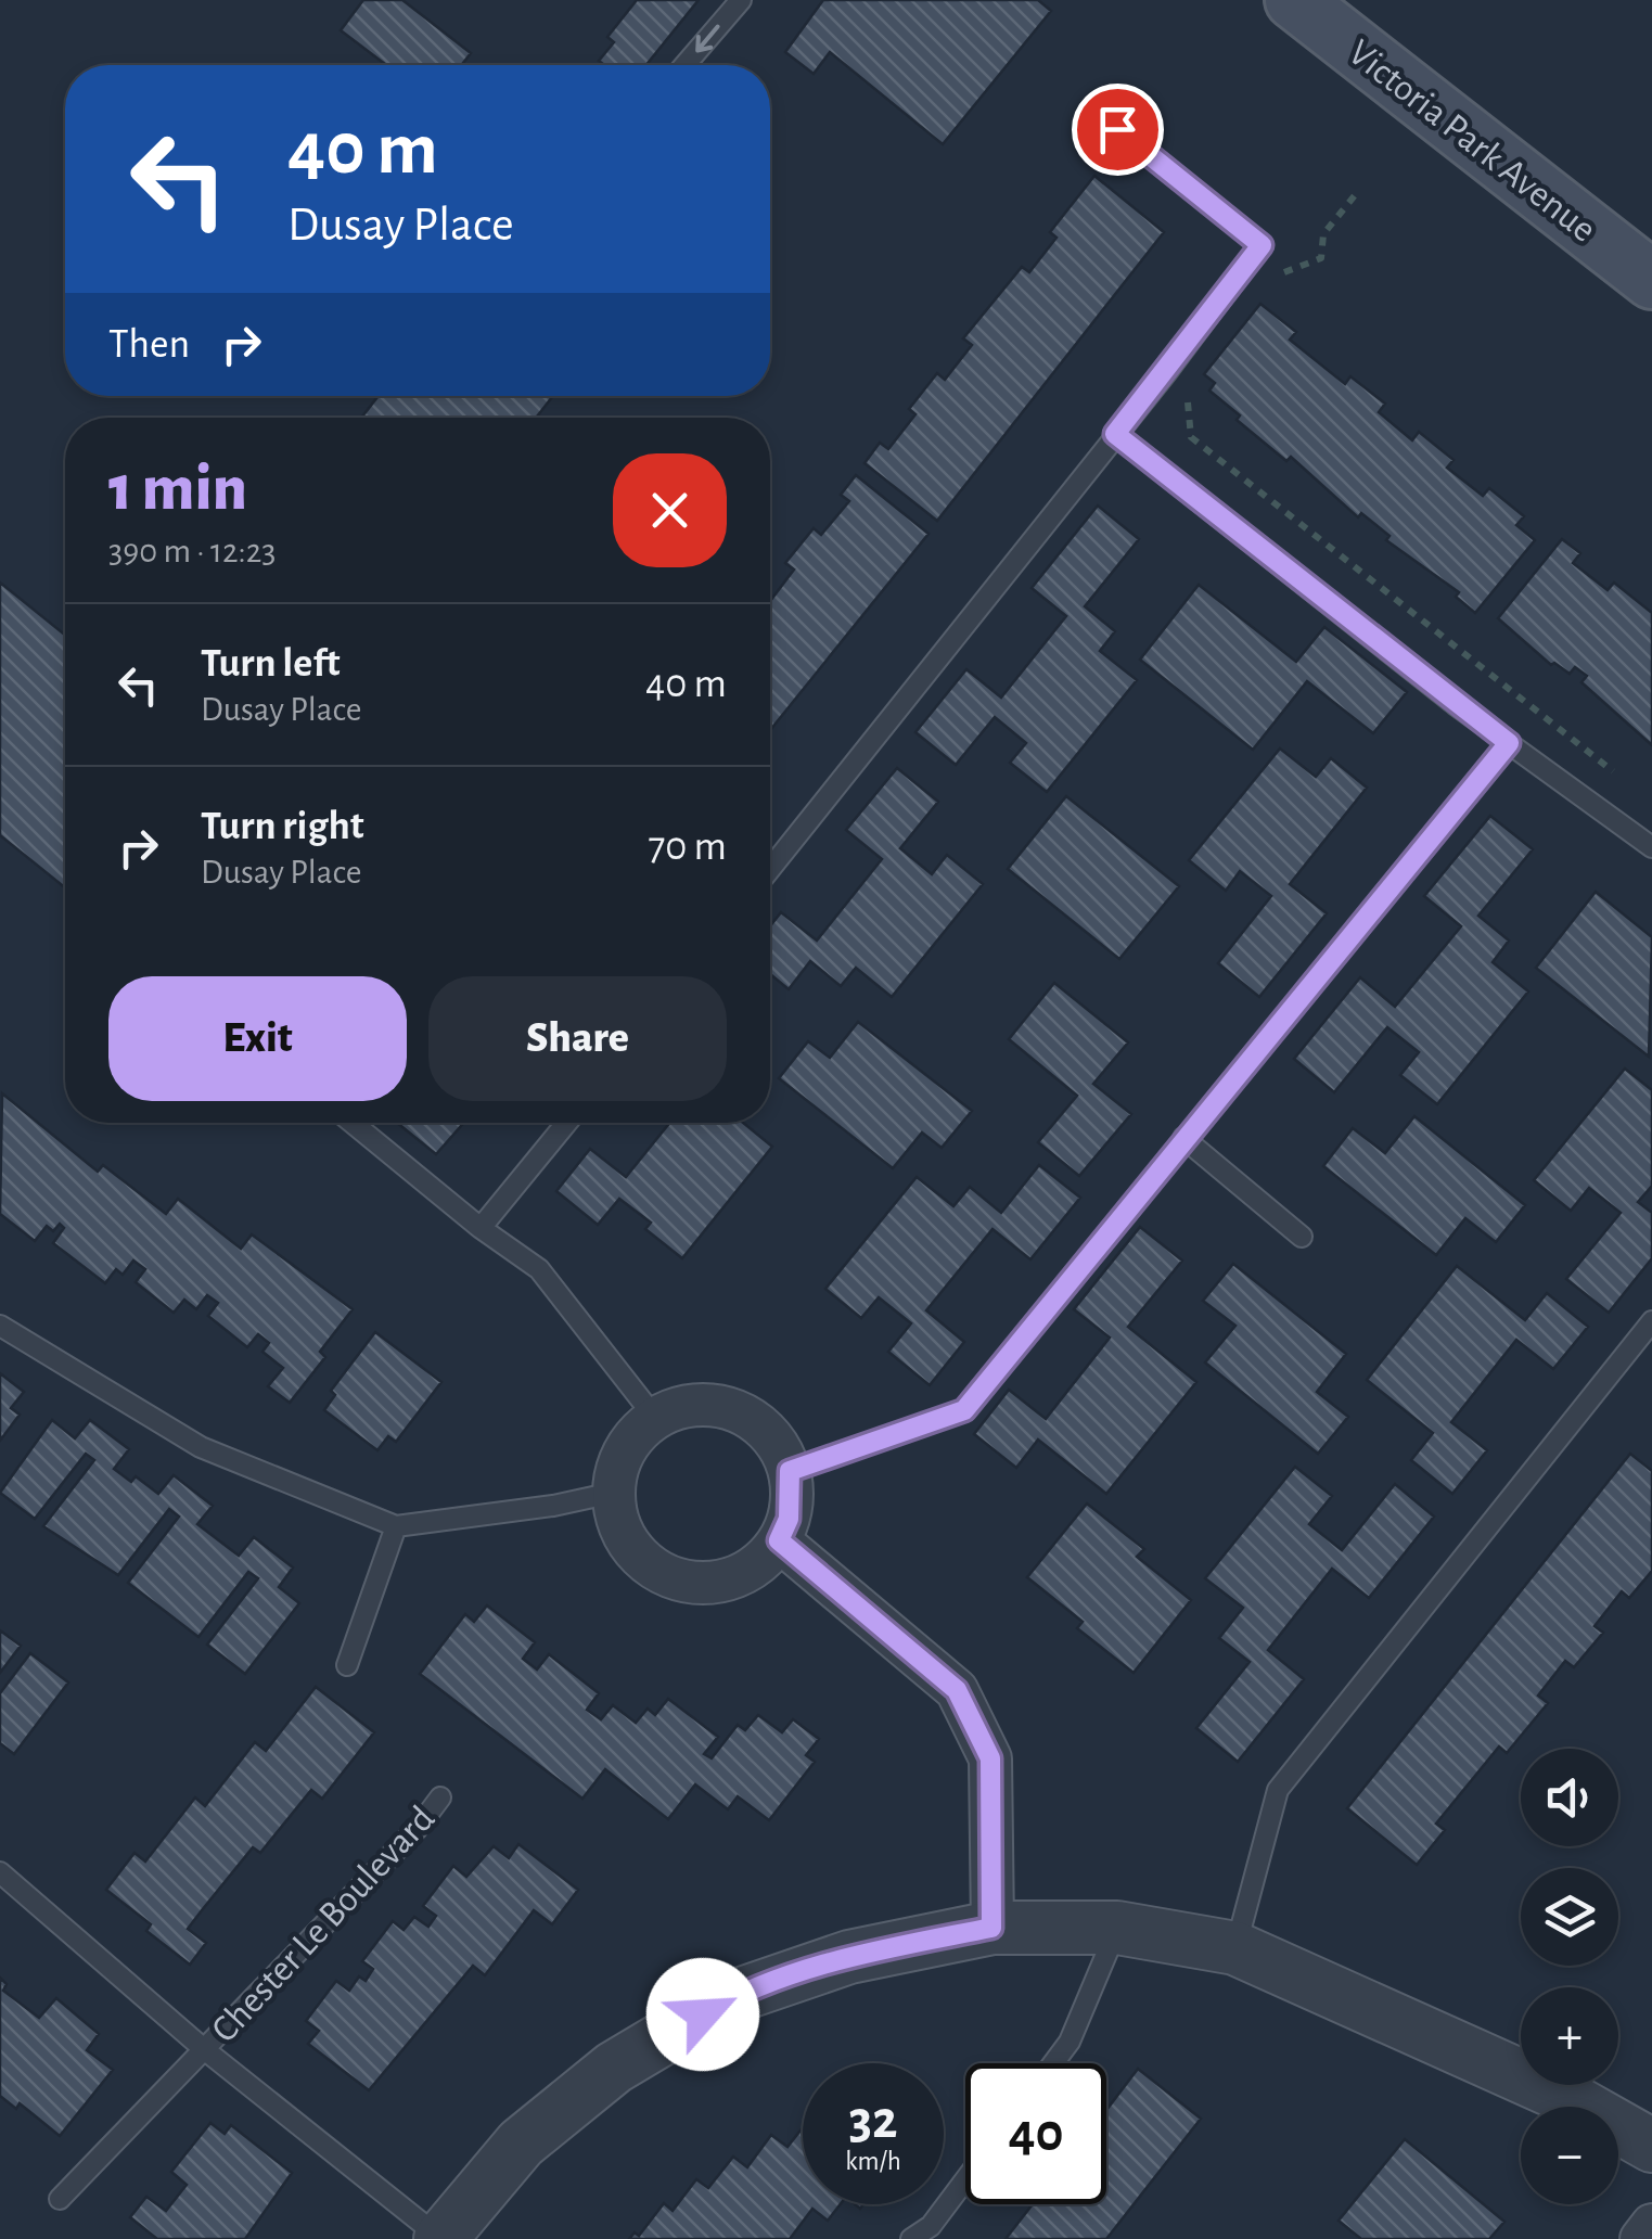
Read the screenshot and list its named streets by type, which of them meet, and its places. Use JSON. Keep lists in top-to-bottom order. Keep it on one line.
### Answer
{"streets":{"main road":["Victoria Park Avenue"],"street":["Chester Le Boulevard"]},"page":{"turn":["40 m","Dusay Place"],"then":"Then","heading":["1 min","390 m · 12:23"],"list":[{"name":"Turn left","note":"Dusay Place","value":"40 m"},{"name":"Turn right","note":"Dusay Place","value":"70 m"}],"buttons":["Exit","Share"],"map_buttons":["+","−"],"speed":"32 km/h","limit":"40"}}
